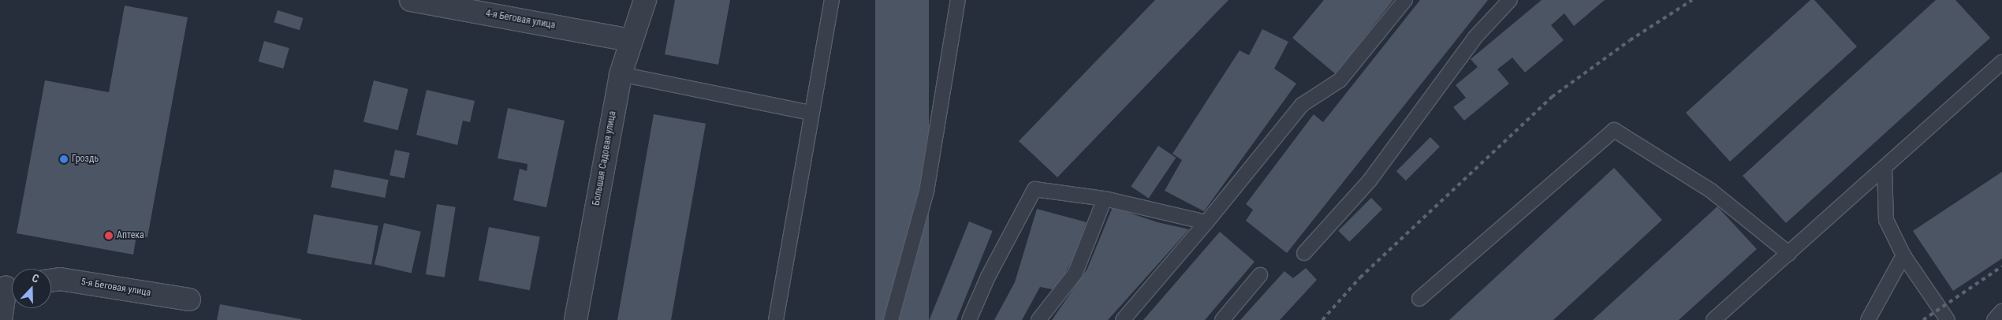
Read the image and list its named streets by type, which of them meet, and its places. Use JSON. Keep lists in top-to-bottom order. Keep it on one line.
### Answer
{"streets":{"street":["4-я Беговая улица","Большая Садовая улица","5-я Беговая улица"]},"crossings":[["4-я Беговая улица","Большая Садовая улица"]],"places":["Гроздь","Аптека"],"north":"top"}
